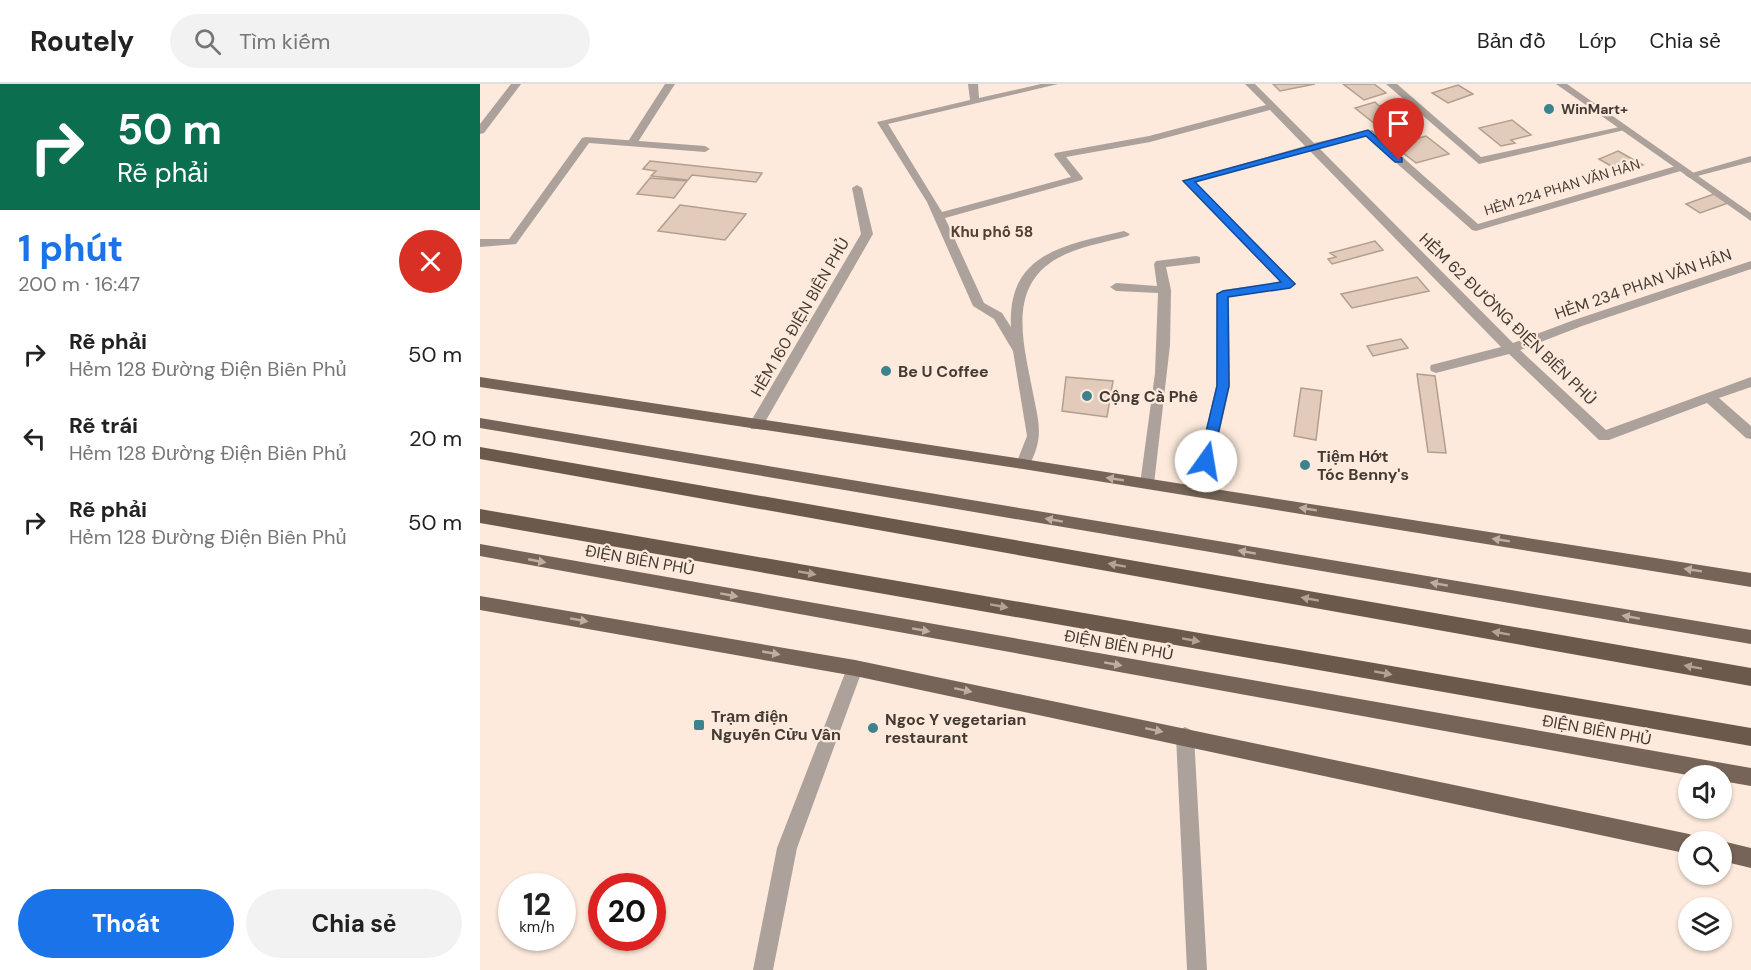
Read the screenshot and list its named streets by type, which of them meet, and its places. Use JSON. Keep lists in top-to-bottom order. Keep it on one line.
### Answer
{"streets":{"highway":["ĐIỆN BIÊN PHỦ"],"street":["HẺM 224 PHAN VĂN HÂN","HẺM 234 PHAN VĂN HÂN","HẺM 160 ĐIỆN BIÊN PHỦ","HẺM 62 ĐƯỜNG ĐIỆN BIÊN PHỦ"]},"crossings":[["HẺM 224 PHAN VĂN HÂN","HẺM 62 ĐƯỜNG ĐIỆN BIÊN PHỦ"],["HẺM 234 PHAN VĂN HÂN","HẺM 62 ĐƯỜNG ĐIỆN BIÊN PHỦ"]],"districts":["Khu phố 58"],"places":{"other":["WinMart+","Be U Coffee","Cộng Cà Phê","Tiệm Hớt Tóc Benny's","Ngoc Y vegetarian restaurant"],"transit":["Trạm điện Nguyễn Cửu Vân"]},"page":{"header":"Routely","search":"Tìm kiếm","nav":["Bản đồ","Lớp","Chia sẻ"],"turn":["50 m","Rẽ phải"],"heading":["1 phút","200 m · 16:47"],"list":[{"name":"Rẽ phải","note":"Hẻm 128 Đường Điện Biên Phủ","value":"50 m"},{"name":"Rẽ trái","note":"Hẻm 128 Đường Điện Biên Phủ","value":"20 m"},{"name":"Rẽ phải","note":"Hẻm 128 Đường Điện Biên Phủ","value":"50 m"}],"speed":"12 km/h","limit":"20","buttons":["Thoát","Chia sẻ"]}}
